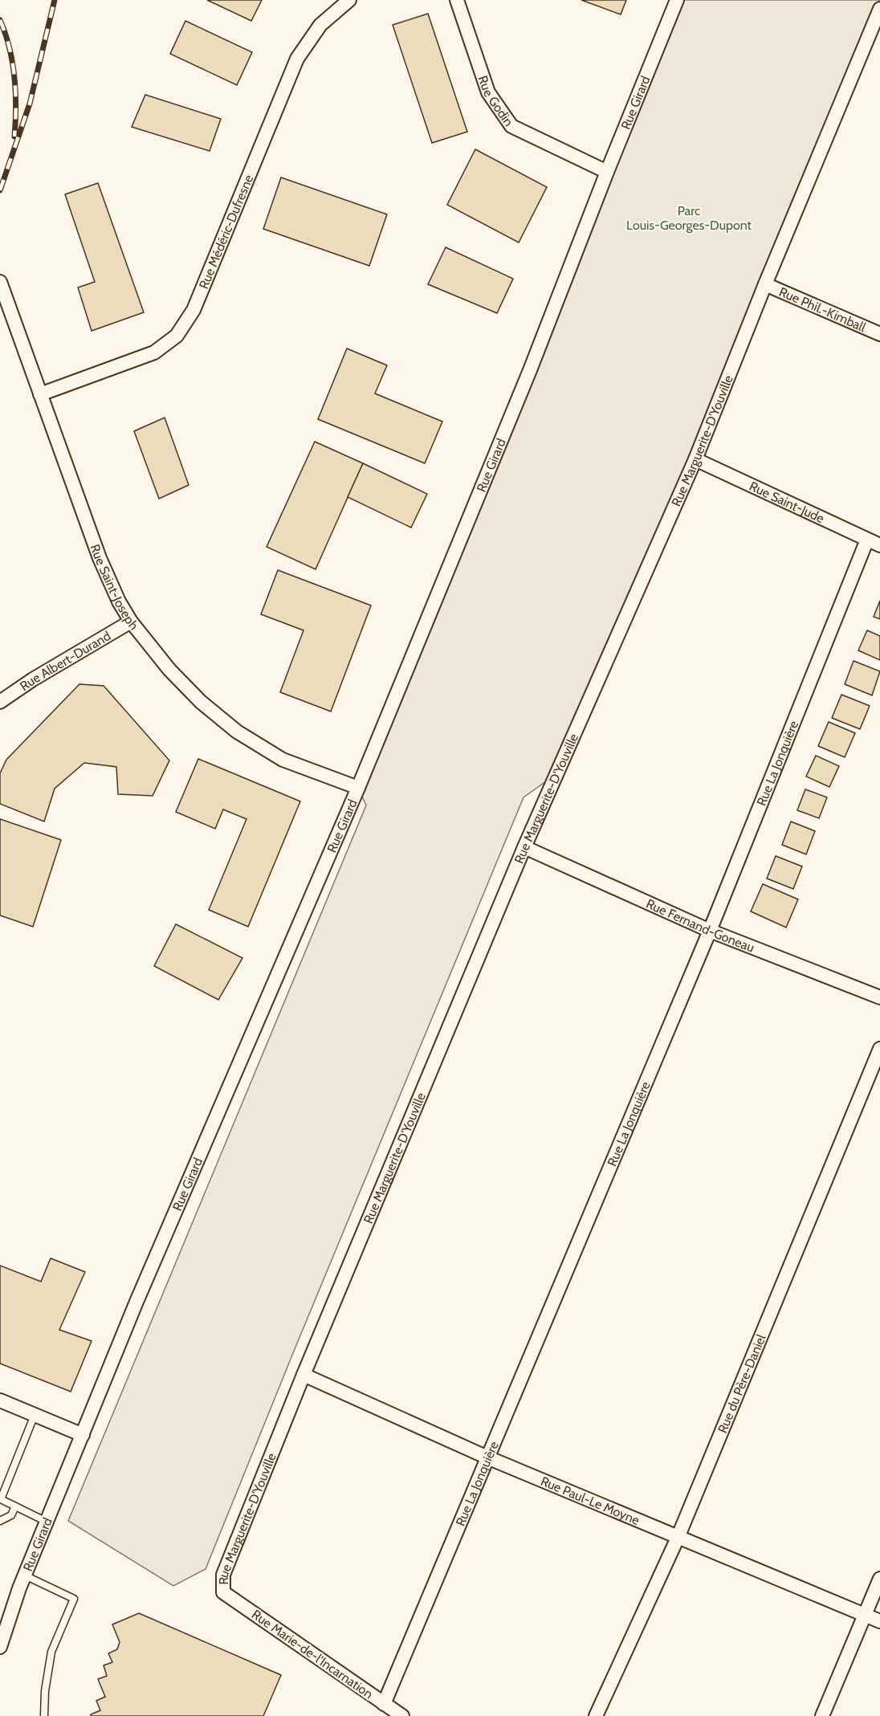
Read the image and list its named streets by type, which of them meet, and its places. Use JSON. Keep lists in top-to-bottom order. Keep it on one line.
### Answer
{"streets":{"street":["Rue Godin","Rue Girard","Rue Médéric-Dufresne","Rue Phil.-Kimball","Rue Marguerite-D'Youville","Rue Saint-Jude","Rue Saint-Joseph","Rue Albert-Durand","Rue La Jonquière","Rue Fernand-Goneau","Rue du Père-Daniel","Rue Paul-Le Moyne","Rue Marie-de-l'Incarnation"]},"crossings":[["Rue Godin","Rue Girard"],["Rue Girard","Rue Saint-Joseph"],["Rue Médéric-Dufresne","Rue Saint-Joseph"],["Rue Phil.-Kimball","Rue Marguerite-D'Youville"],["Rue Marguerite-D'Youville","Rue Saint-Jude"],["Rue Marguerite-D'Youville","Rue Fernand-Goneau"],["Rue Marguerite-D'Youville","Rue Paul-Le Moyne"],["Rue Marguerite-D'Youville","Rue Marie-de-l'Incarnation"],["Rue Saint-Jude","Rue La Jonquière"],["Rue Saint-Joseph","Rue Albert-Durand"],["Rue La Jonquière","Rue Fernand-Goneau"],["Rue La Jonquière","Rue Paul-Le Moyne"],["Rue La Jonquière","Rue Marie-de-l'Incarnation"],["Rue du Père-Daniel","Rue Paul-Le Moyne"]],"parks":["Parc Louis-Georges-Dupont"]}
